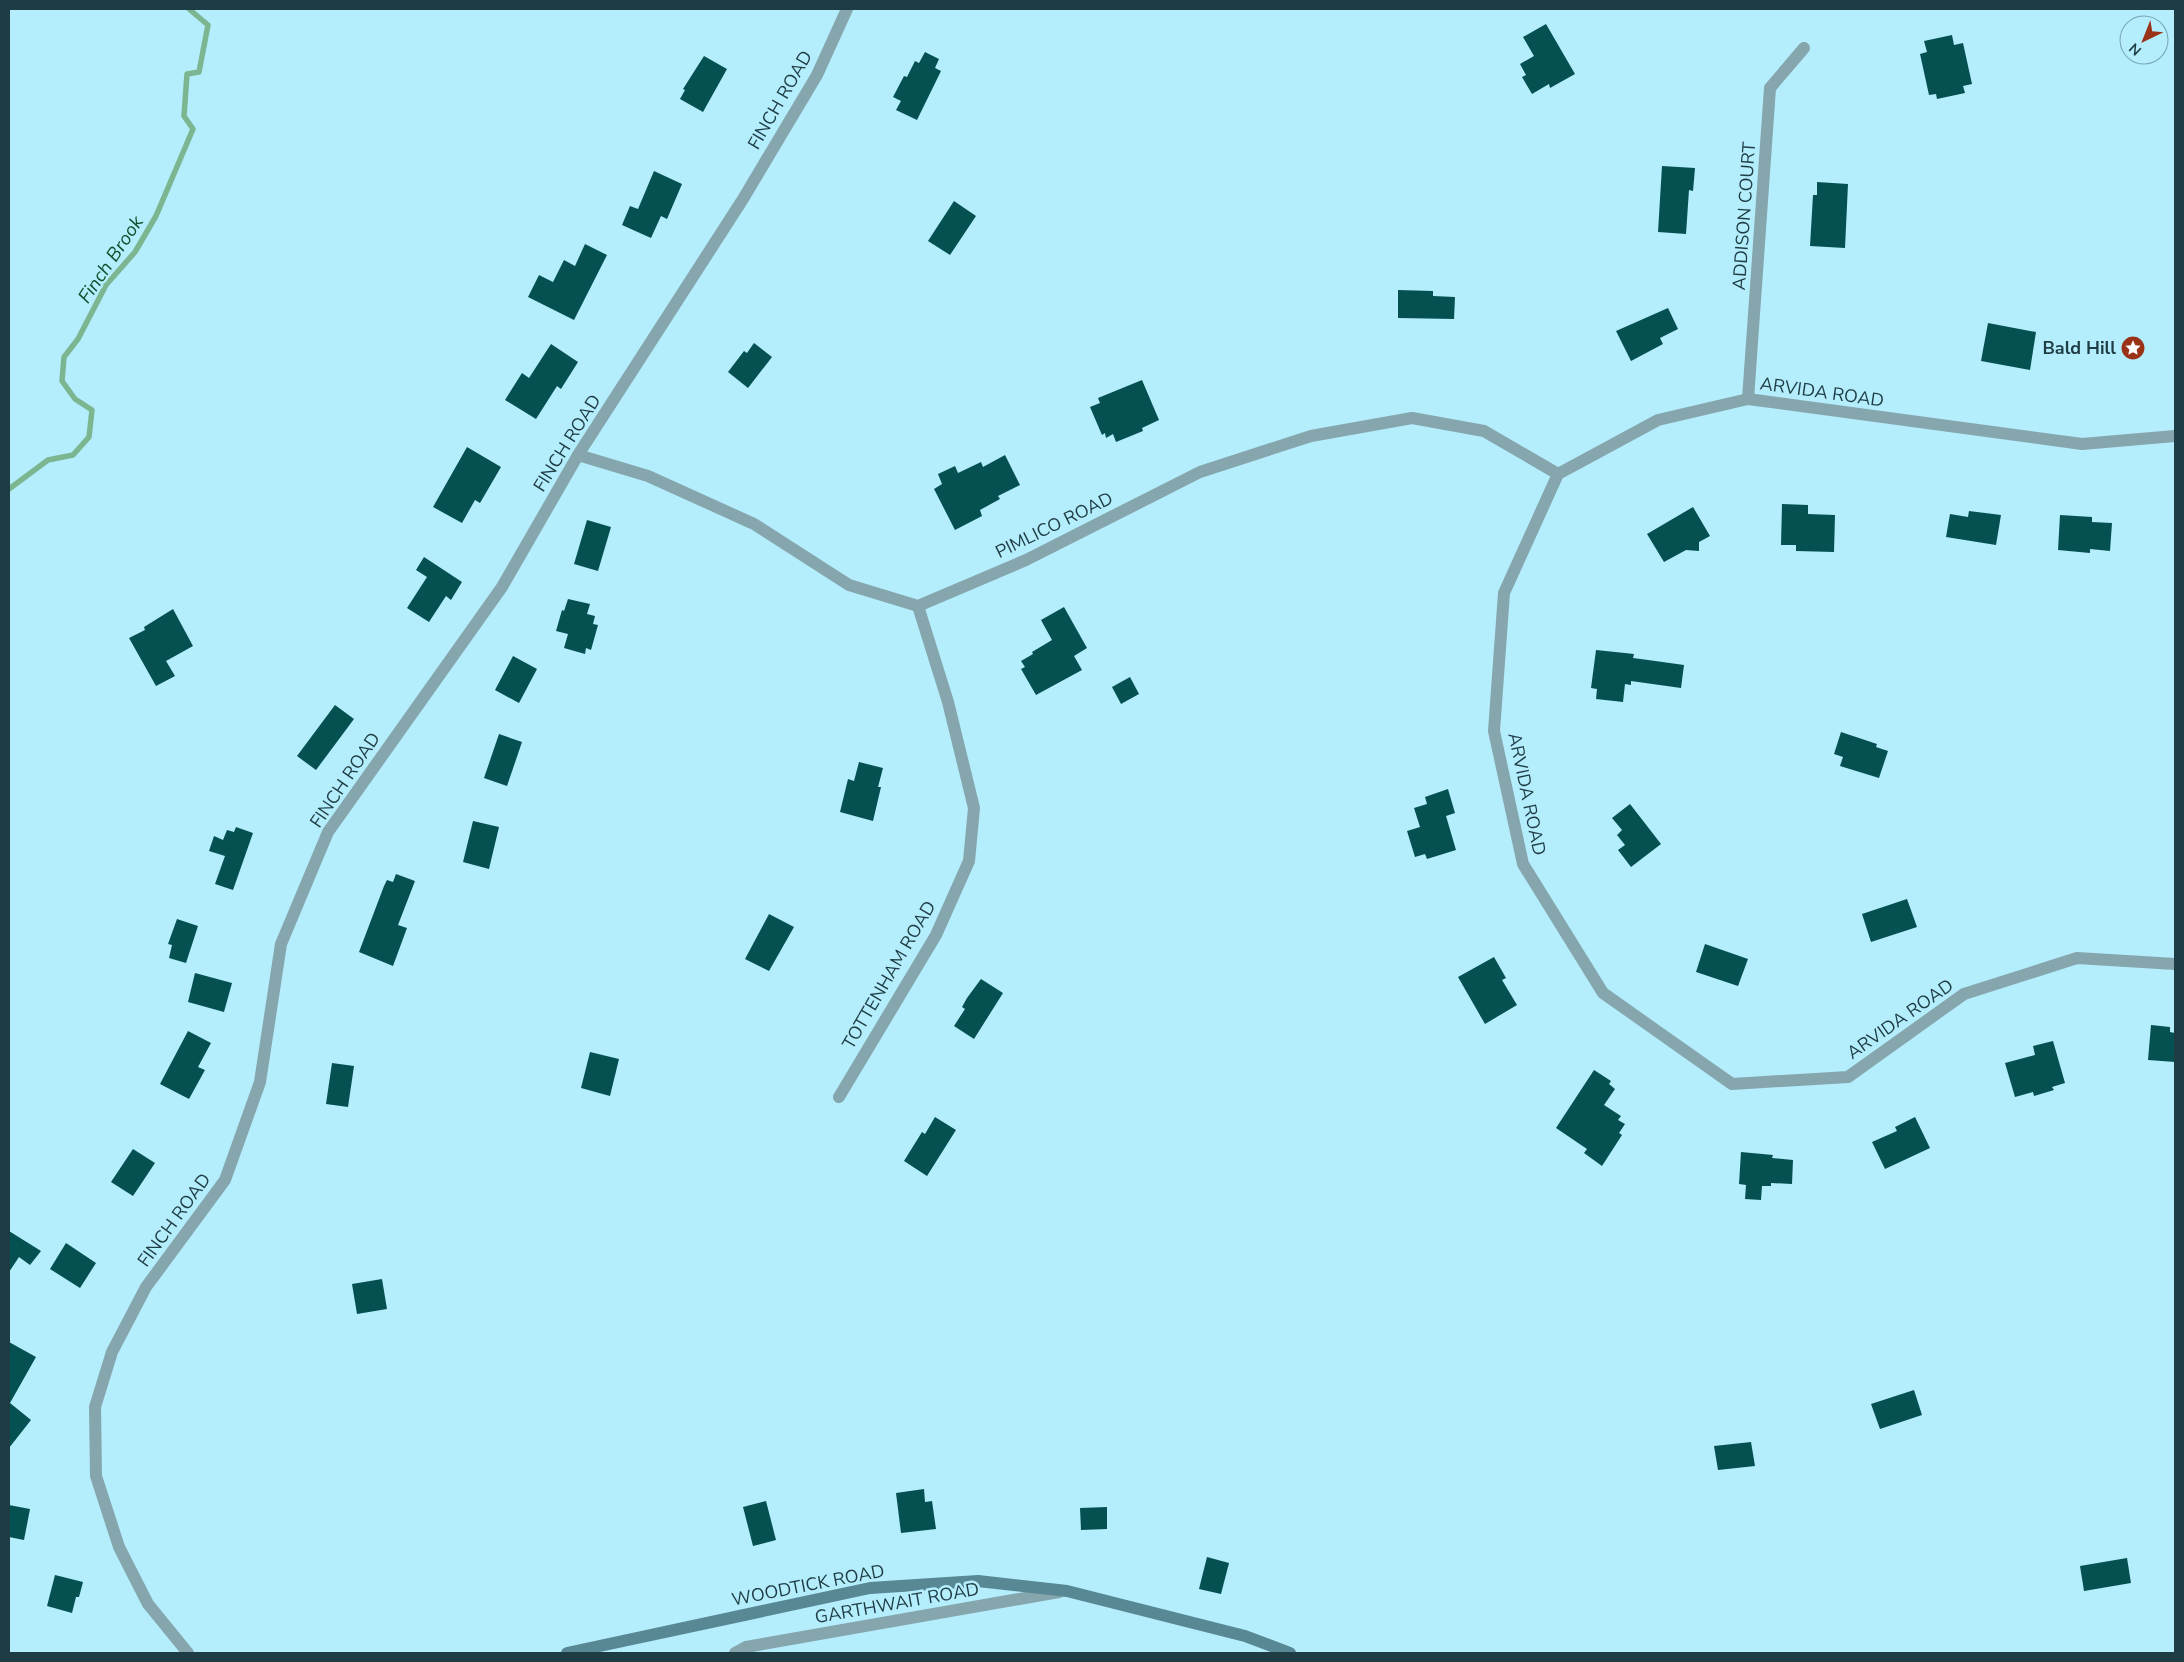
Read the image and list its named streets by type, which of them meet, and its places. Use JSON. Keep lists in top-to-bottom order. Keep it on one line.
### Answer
{"streets":{"main road":["WOODTICK ROAD"],"street":["FINCH ROAD","ADDISON COURT","ARVIDA ROAD","PIMLICO ROAD","TOTTENHAM ROAD","GARTHWAIT ROAD"]},"crossings":[["ADDISON COURT","ARVIDA ROAD"],["ARVIDA ROAD","PIMLICO ROAD"],["PIMLICO ROAD","TOTTENHAM ROAD"],["WOODTICK ROAD","GARTHWAIT ROAD"]],"water":["Finch Brook"],"places":{"place":["Bald Hill"]},"north":"bottom left"}
